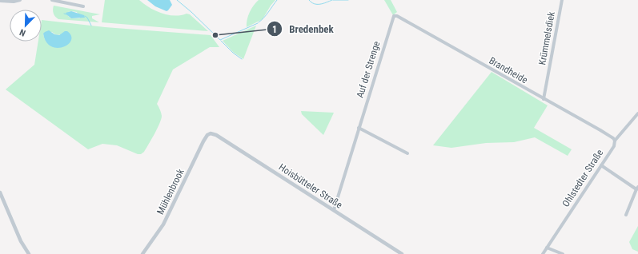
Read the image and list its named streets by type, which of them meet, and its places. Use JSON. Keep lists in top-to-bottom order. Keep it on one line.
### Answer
{"streets":{"street":["Krümmelsdiek","Auf der Strenge","Brandheide","Ohlstedter Straße","Hoisbütteler Straße","Mühlenbrook"]},"crossings":[["Krümmelsdiek","Brandheide"],["Auf der Strenge","Brandheide"],["Auf der Strenge","Hoisbütteler Straße"],["Brandheide","Ohlstedter Straße"],["Hoisbütteler Straße","Mühlenbrook"]],"places":["Bredenbek"],"north":"bottom left"}
